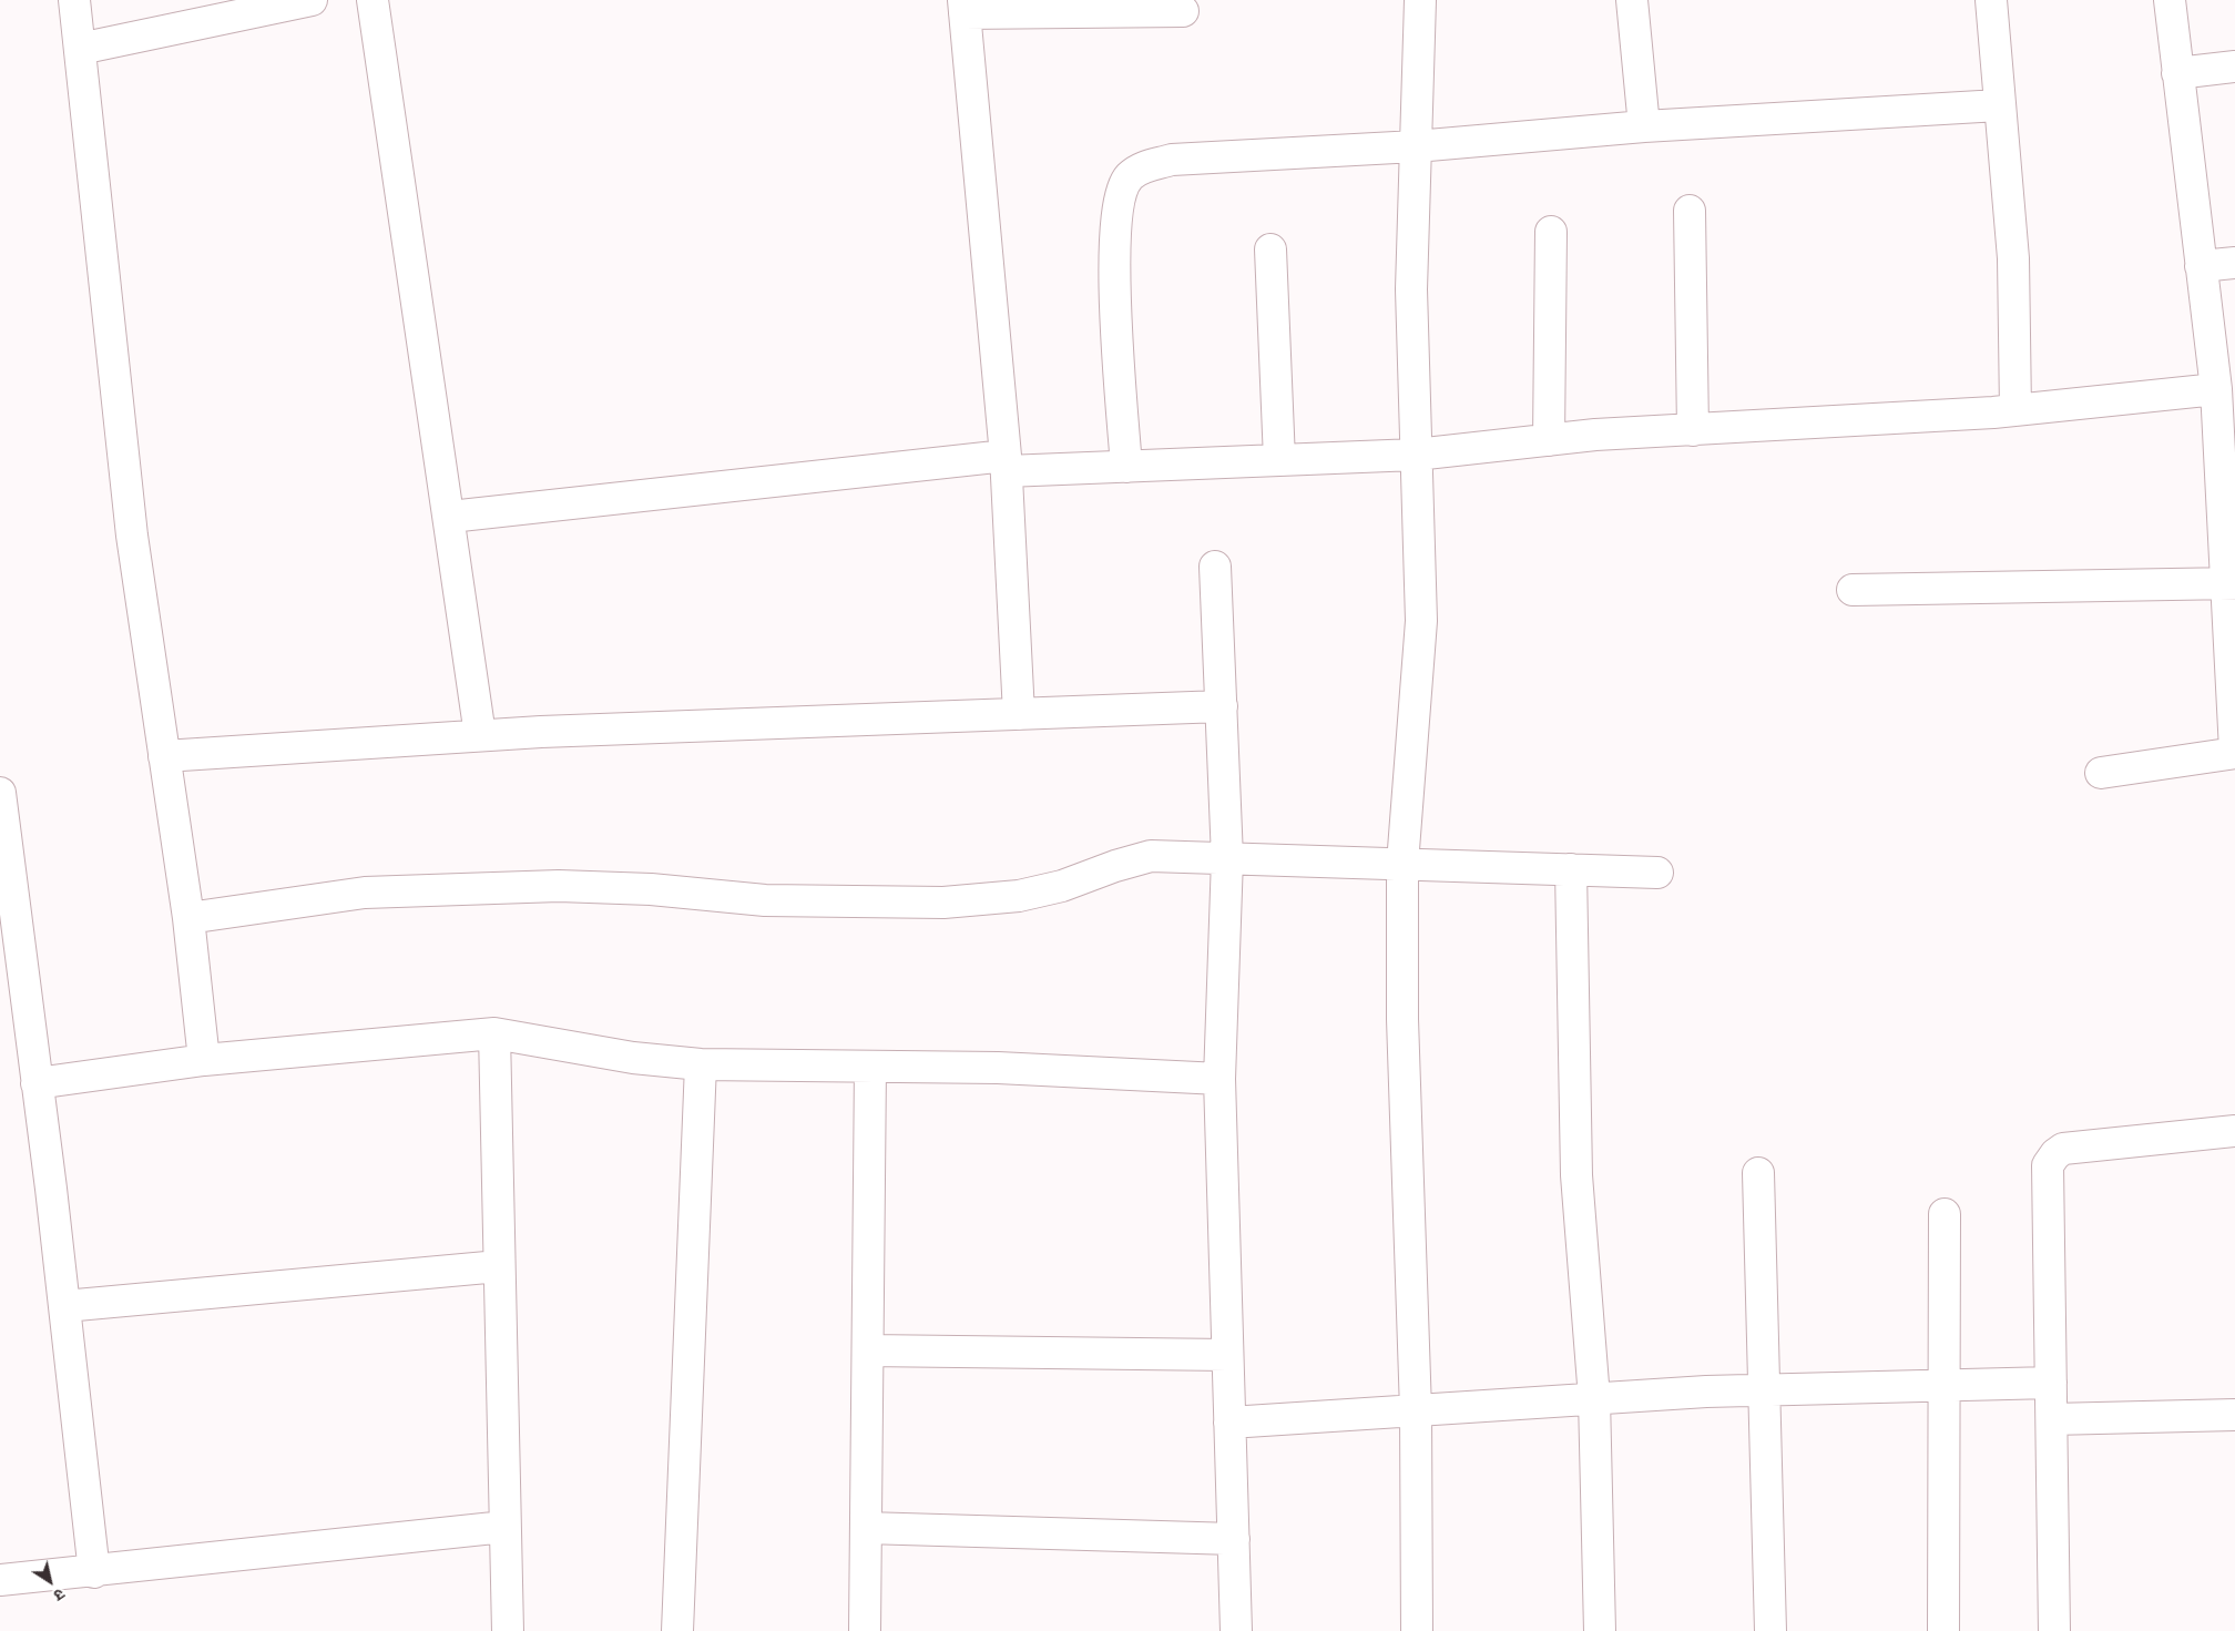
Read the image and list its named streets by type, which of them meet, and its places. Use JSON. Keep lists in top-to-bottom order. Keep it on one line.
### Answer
{"north":"bottom right"}
